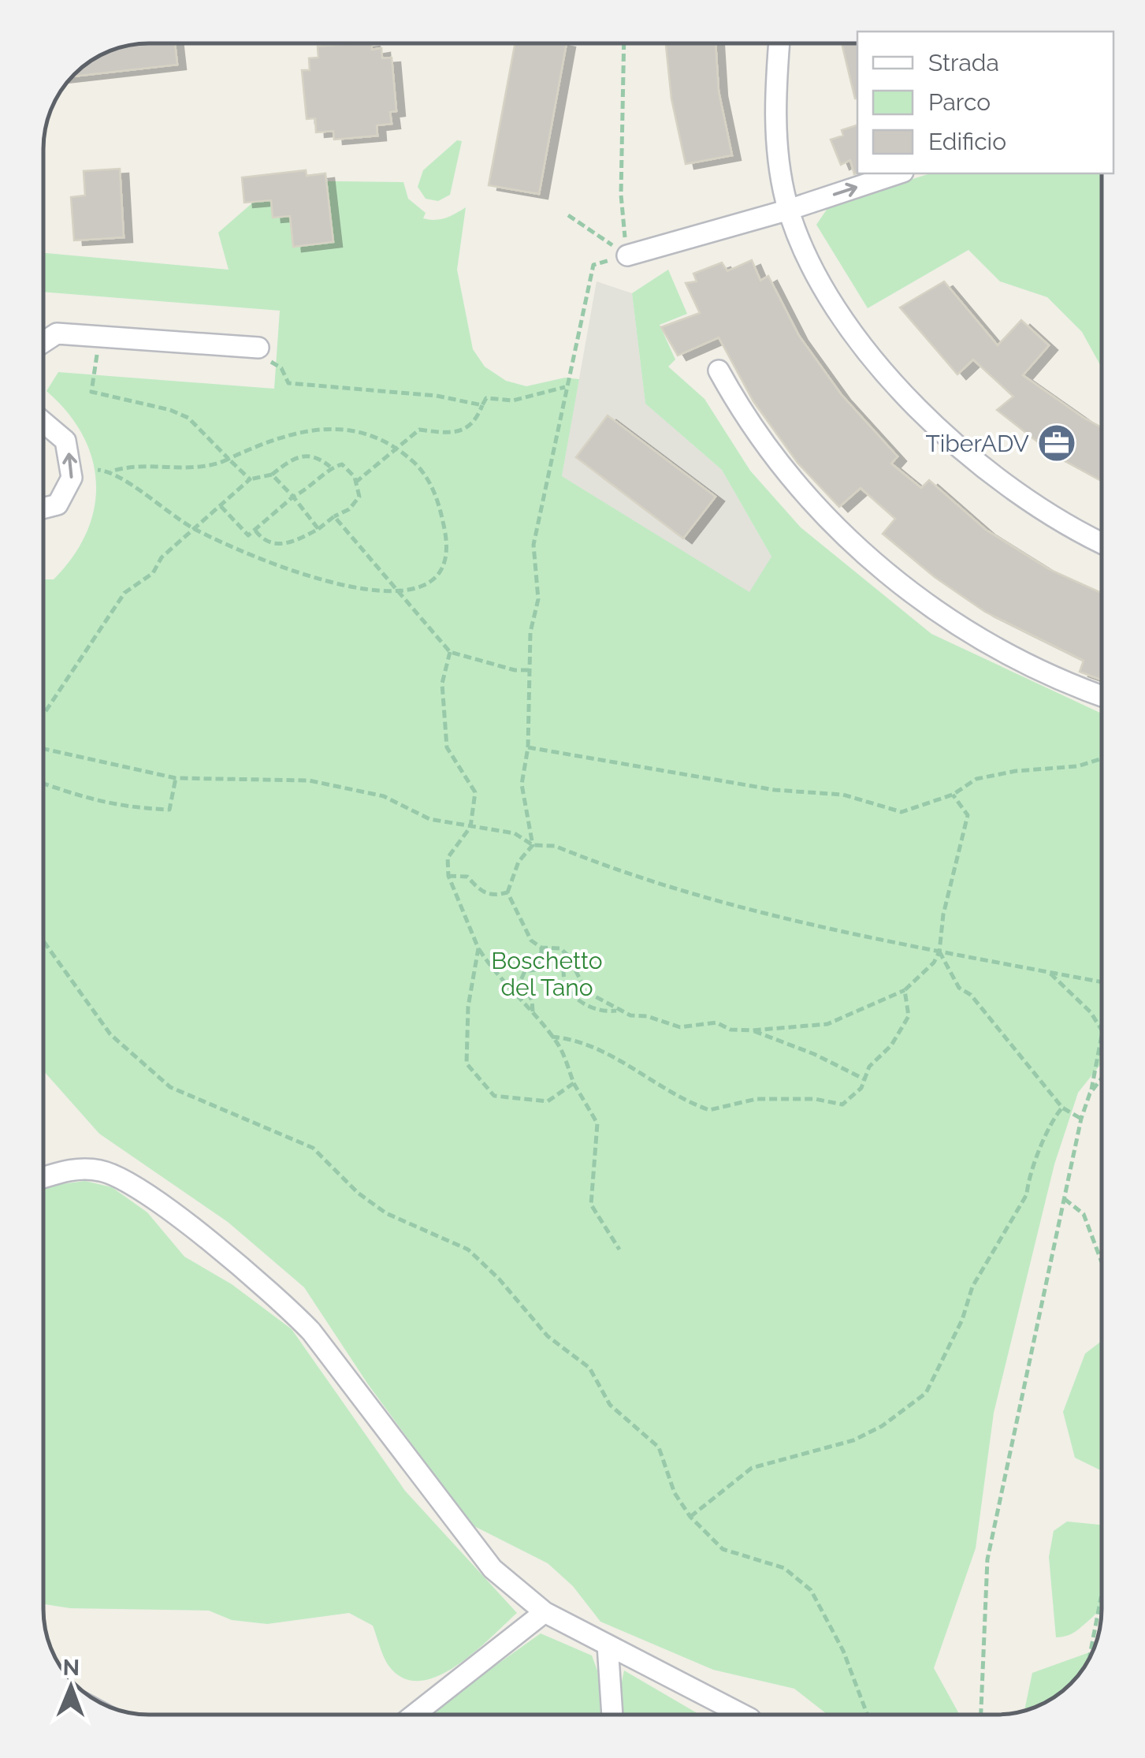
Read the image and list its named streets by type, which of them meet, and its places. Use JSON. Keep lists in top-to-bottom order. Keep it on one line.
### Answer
{"parks":["Boschetto del Tano"],"places":{"office":["TiberADV"]},"legend":["Strada","Parco","Edificio"],"north":"top"}
